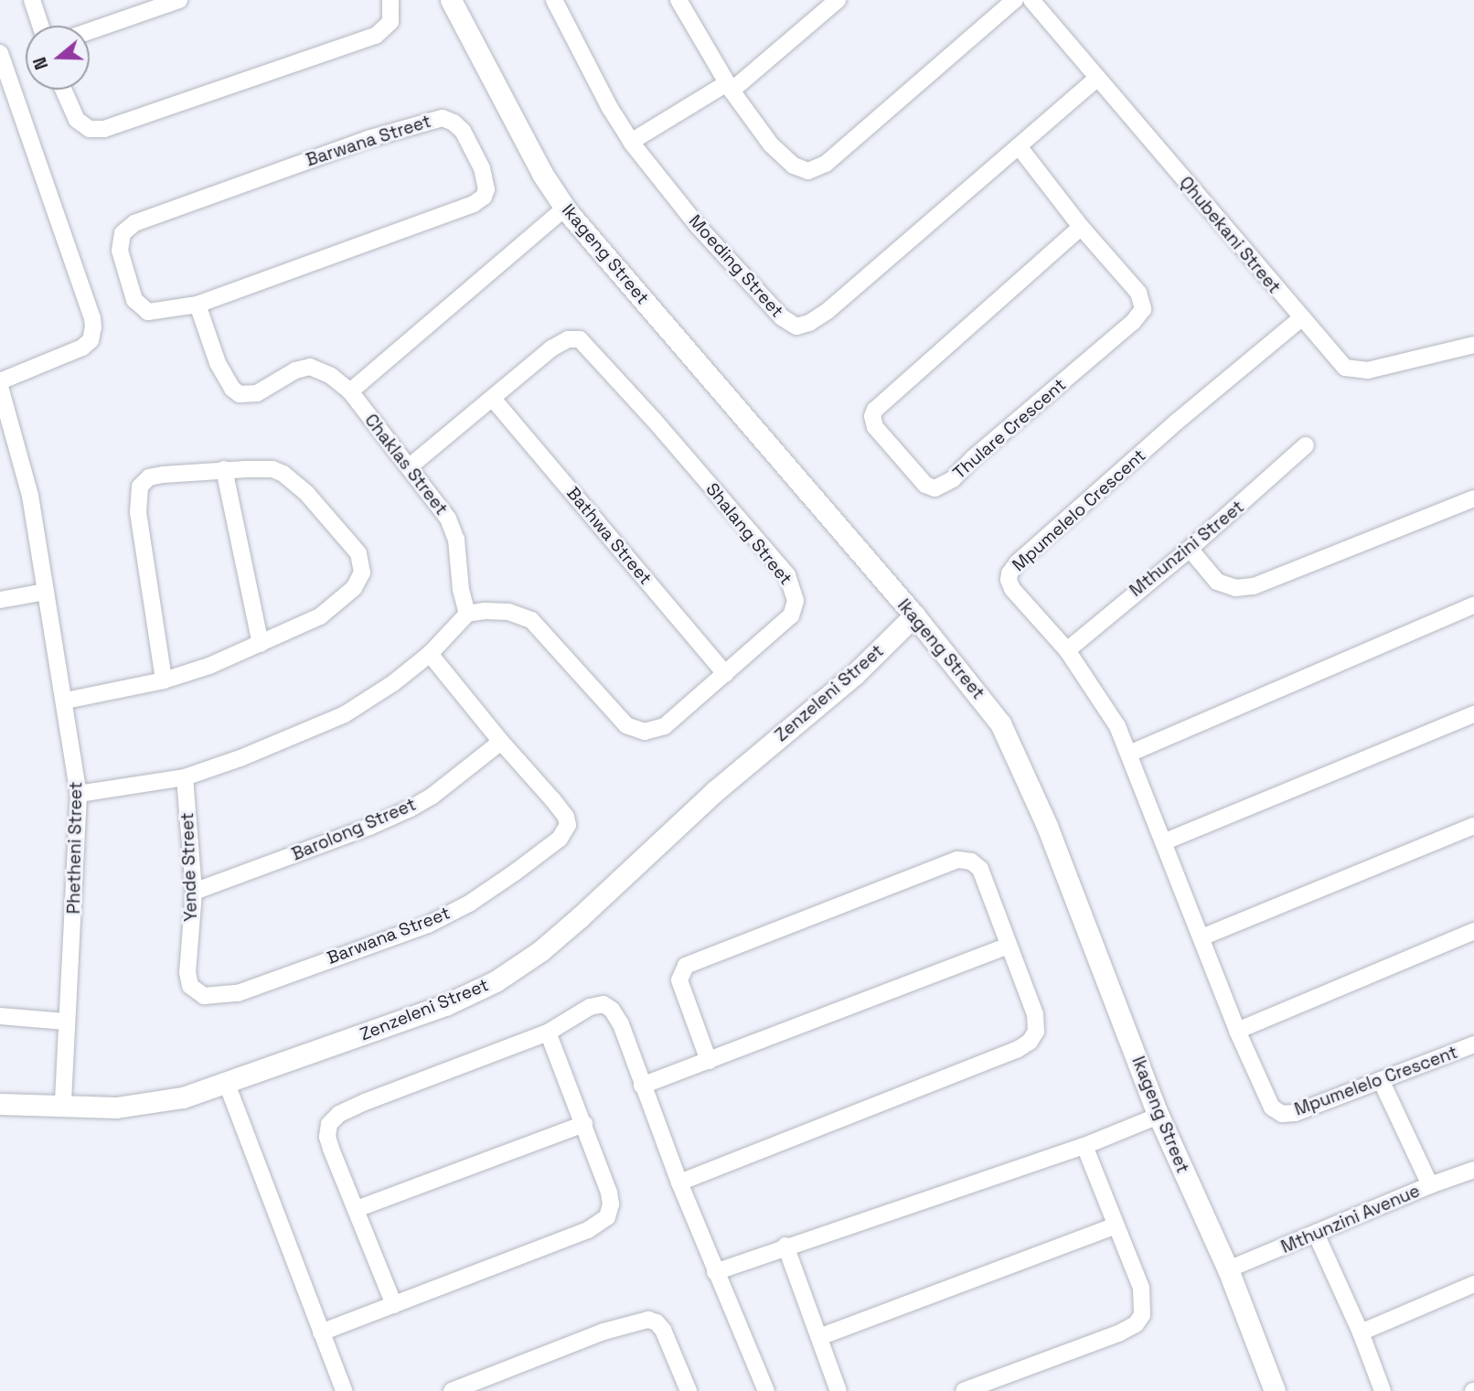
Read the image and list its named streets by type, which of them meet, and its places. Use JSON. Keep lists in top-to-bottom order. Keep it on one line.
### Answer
{"streets":{"street":["Barwana Street","Qhubekani Street","Ikageng Street","Moeding Street","Thulare Crescent","Chaklas Street","Mpumelelo Crescent","Shalang Street","Bathwa Street","Mthunzini Street","Zenzeleni Street","Barolong Street","Phetheni Street","Yende Street","Mthunzini Avenue"]},"crossings":[["Barwana Street","Barolong Street"],["Barwana Street","Yende Street"],["Qhubekani Street","Moeding Street"],["Qhubekani Street","Mpumelelo Crescent"],["Ikageng Street","Zenzeleni Street"],["Ikageng Street","Mthunzini Avenue"],["Moeding Street","Thulare Crescent"],["Chaklas Street","Shalang Street"],["Mpumelelo Crescent","Mthunzini Street"],["Shalang Street","Bathwa Street"],["Zenzeleni Street","Phetheni Street"],["Barolong Street","Yende Street"]],"north":"left"}
